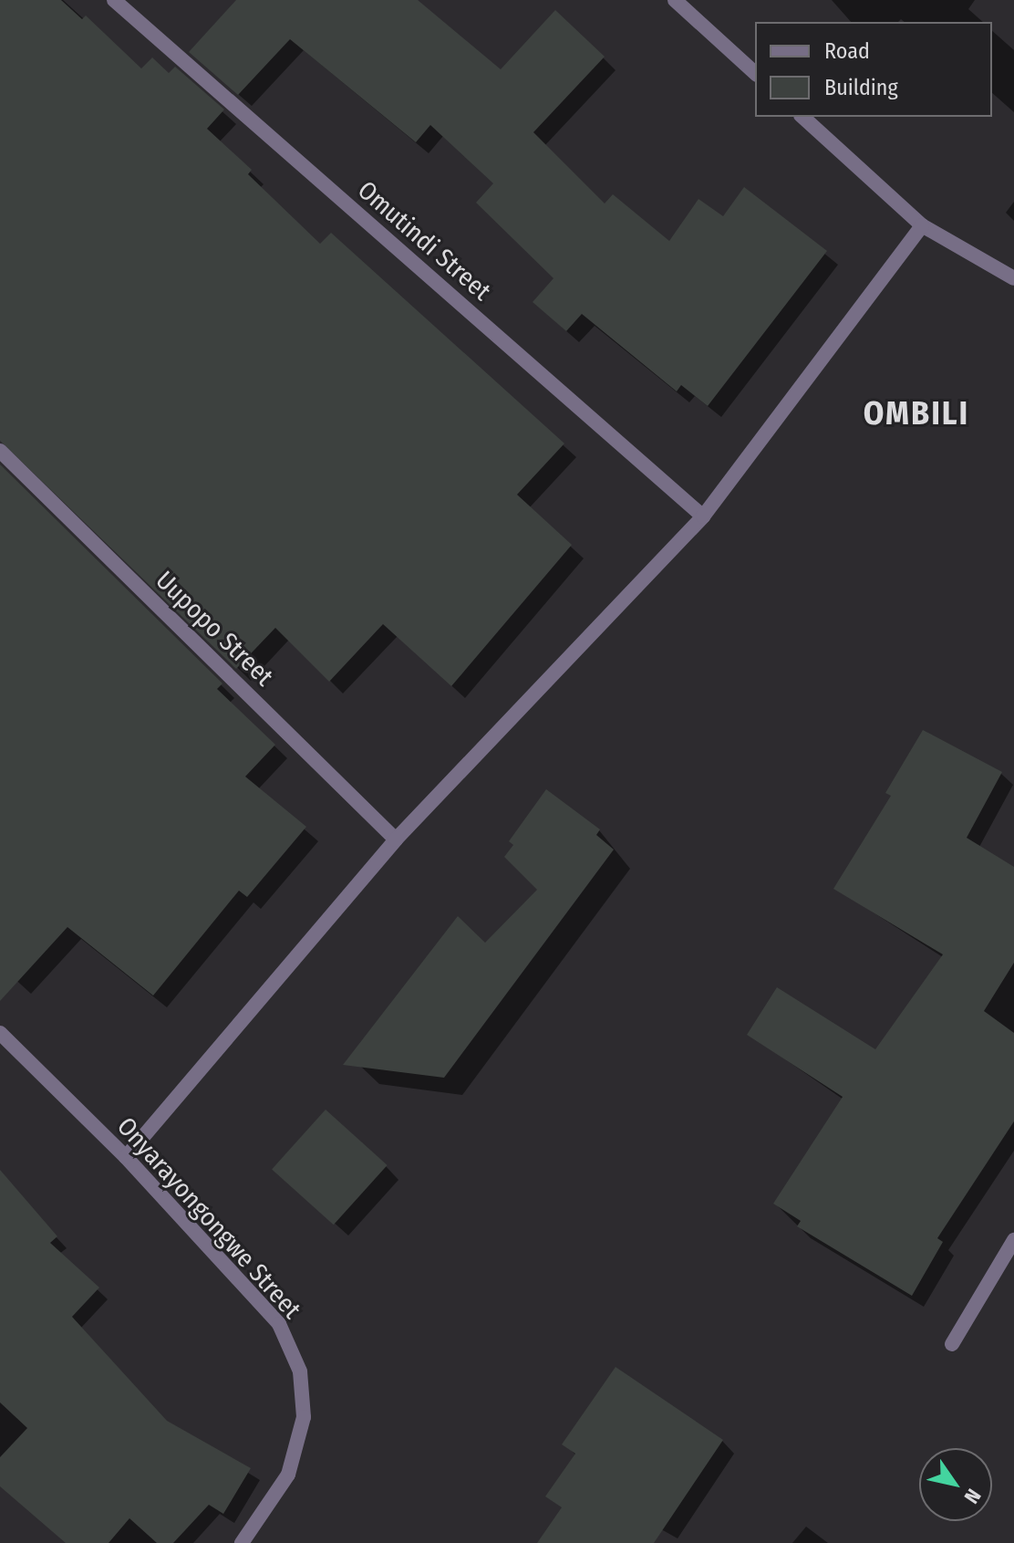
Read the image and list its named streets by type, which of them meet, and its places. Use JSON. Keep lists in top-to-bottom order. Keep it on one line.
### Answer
{"streets":{"street":["Omutindi Street","Uupopo Street","Onyarayongongwe Street"]},"districts":["OMBILI"],"legend":["Road","Building"],"north":"bottom right"}
